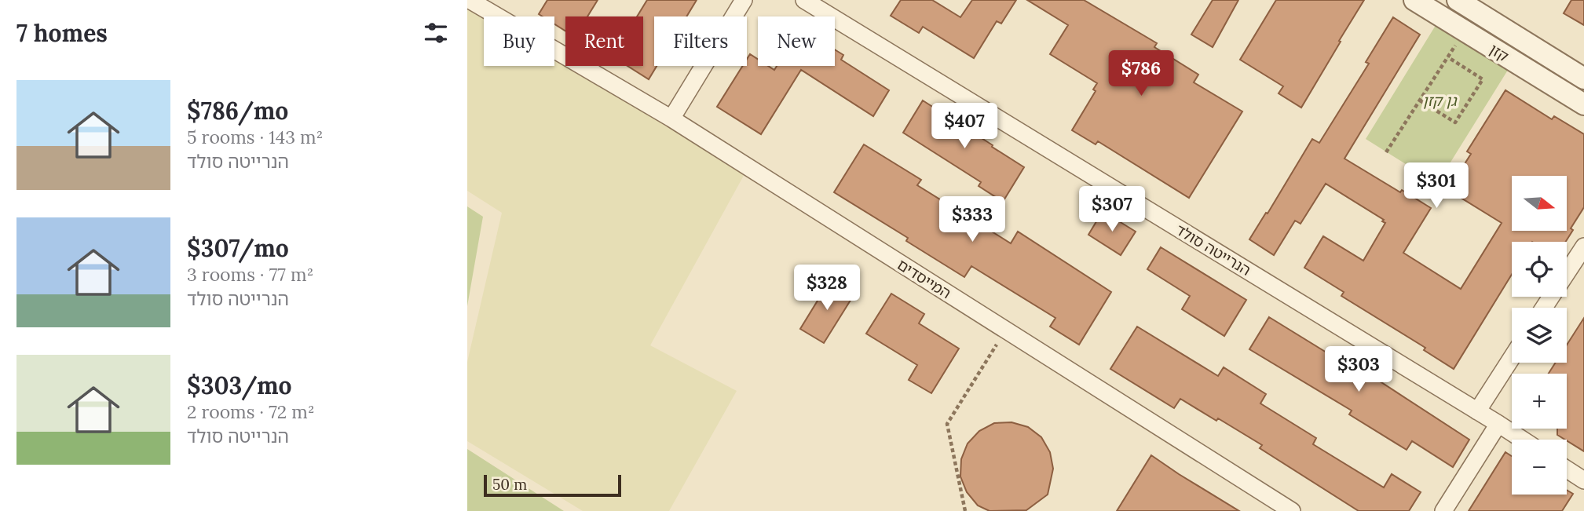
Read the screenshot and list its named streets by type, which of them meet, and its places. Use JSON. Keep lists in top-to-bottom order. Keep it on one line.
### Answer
{"streets":{"street":["קזן","הנרייטה סולד","המייסדים"]},"parks":["גן קזן"],"scale_bar":"50 m","north":"right","page":{"heading":"7 homes","chip":["Buy","Rent","Filters","New"],"price":["$786","$407","$301","$307","$333","$328","$303"],"list":[{"name":"$786/mo","note":"5 rooms · 143 m² · הנרייטה סולד"},{"name":"$307/mo","note":"3 rooms · 77 m² · הנרייטה סולד"},{"name":"$303/mo","note":"2 rooms · 72 m² · הנרייטה סולד"}],"map_buttons":["+","−"],"scale":"50 m"}}
